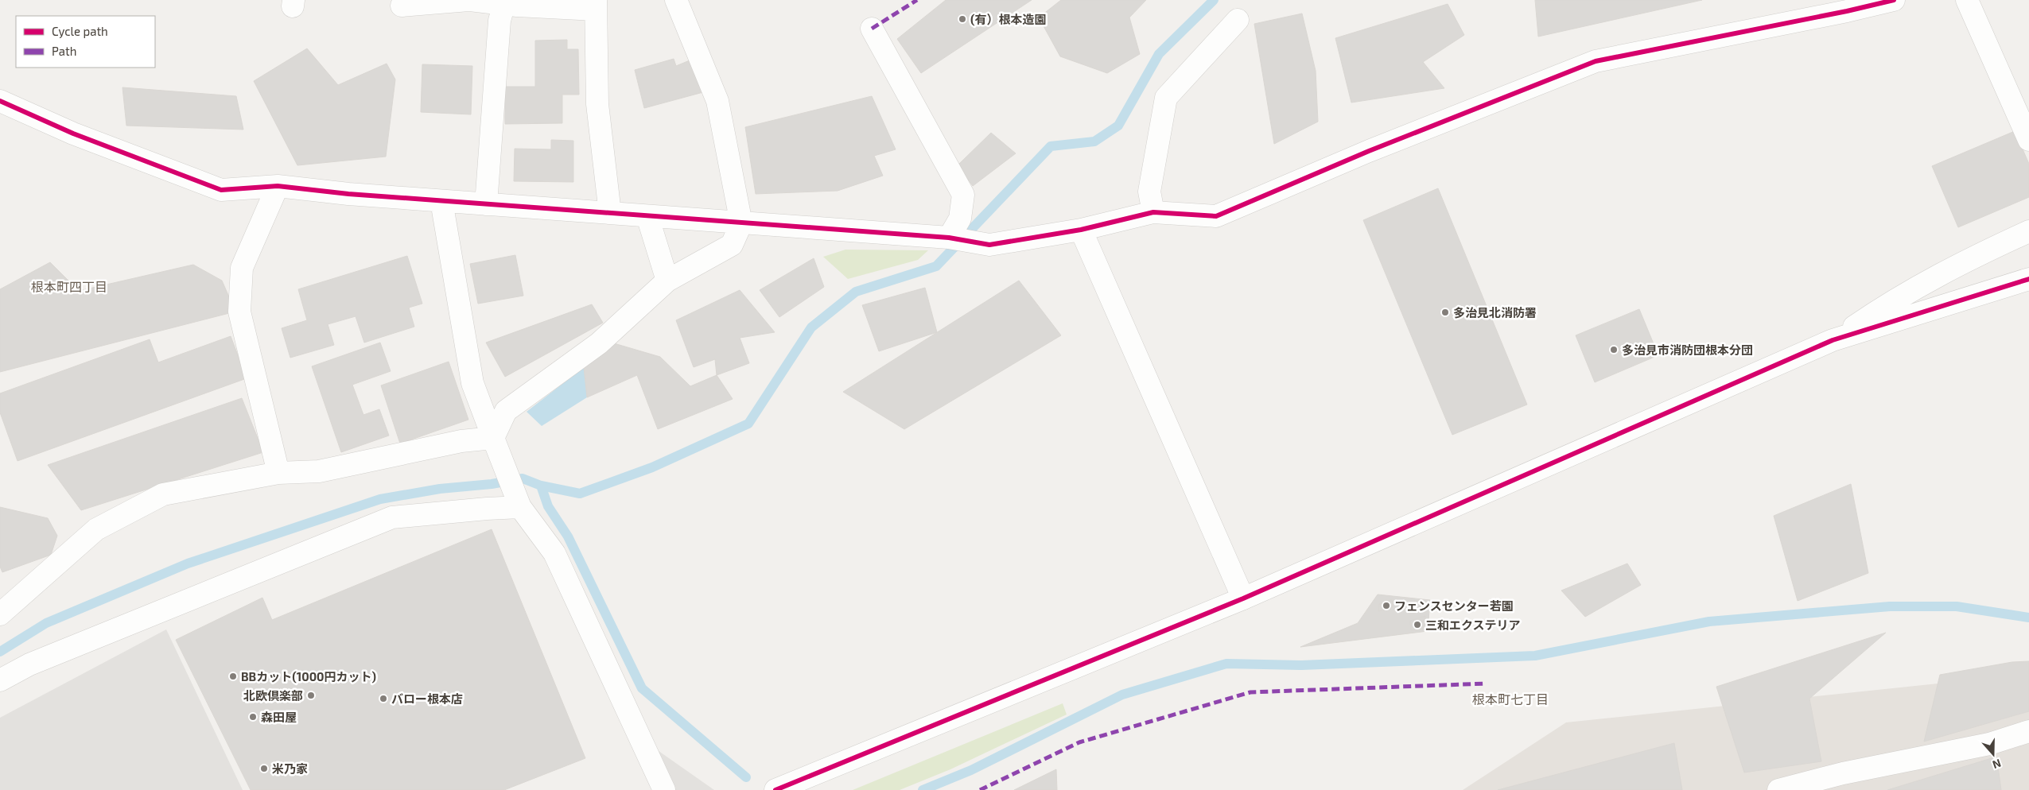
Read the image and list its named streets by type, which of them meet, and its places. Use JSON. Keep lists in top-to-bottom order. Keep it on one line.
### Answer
{"districts":["根本町四丁目","根本町七丁目"],"places":["(有）根本造園","多治見北消防署","多治見市消防団根本分団","フェンスセンター若園","三和エクステリア","BBカット(1000円カット)","北欧倶楽部","バロー根本店","森田屋","米乃家"],"legend":["Cycle path","Path"],"north":"bottom"}
